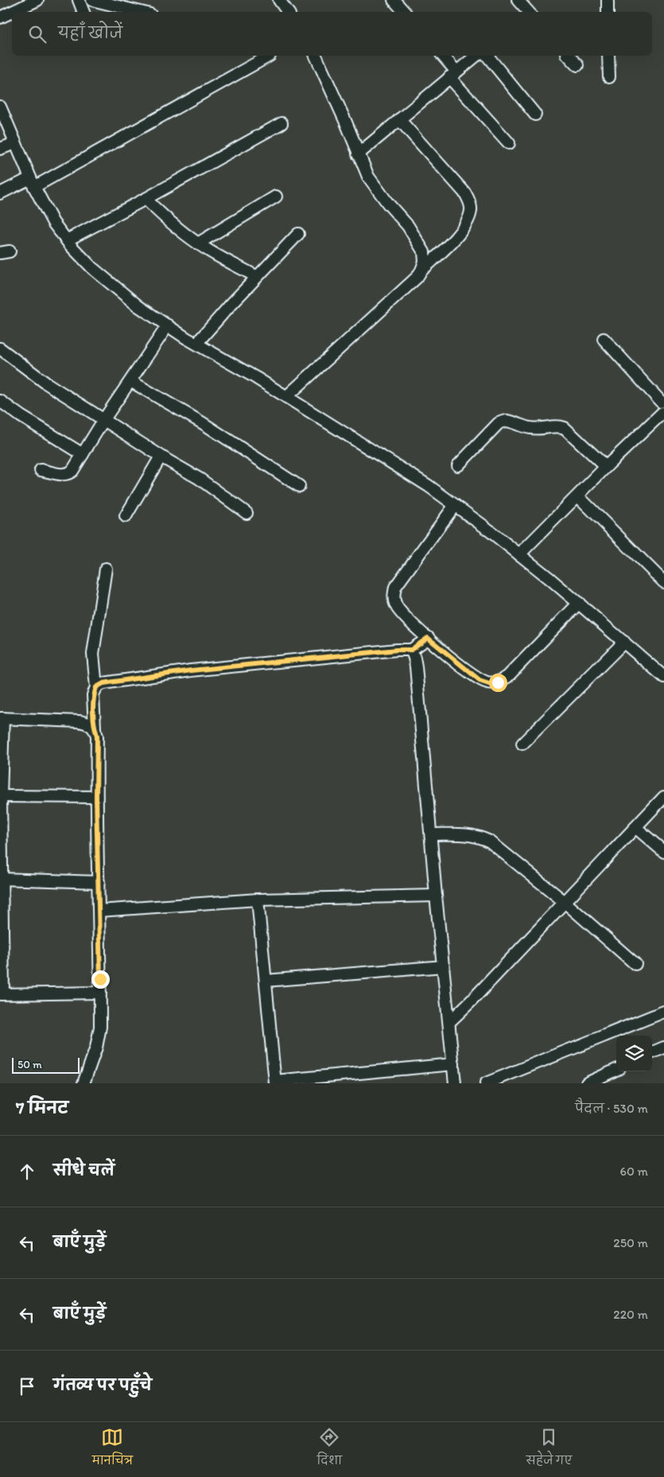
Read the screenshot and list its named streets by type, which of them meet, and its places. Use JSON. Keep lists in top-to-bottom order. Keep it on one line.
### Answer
{"scale_bar":"50 m","page":{"search":"यहाँ खोजें","scale":"50 m","heading":["7 मिनट","पैदल · 530 m"],"list":[["सीधे चलें","60 m"],["बाएँ मुड़ें","250 m"],["बाएँ मुड़ें","220 m"],"गंतव्य पर पहुँचे"],"nav":["मानचित्र","दिशा","सहेजे गए"]}}
